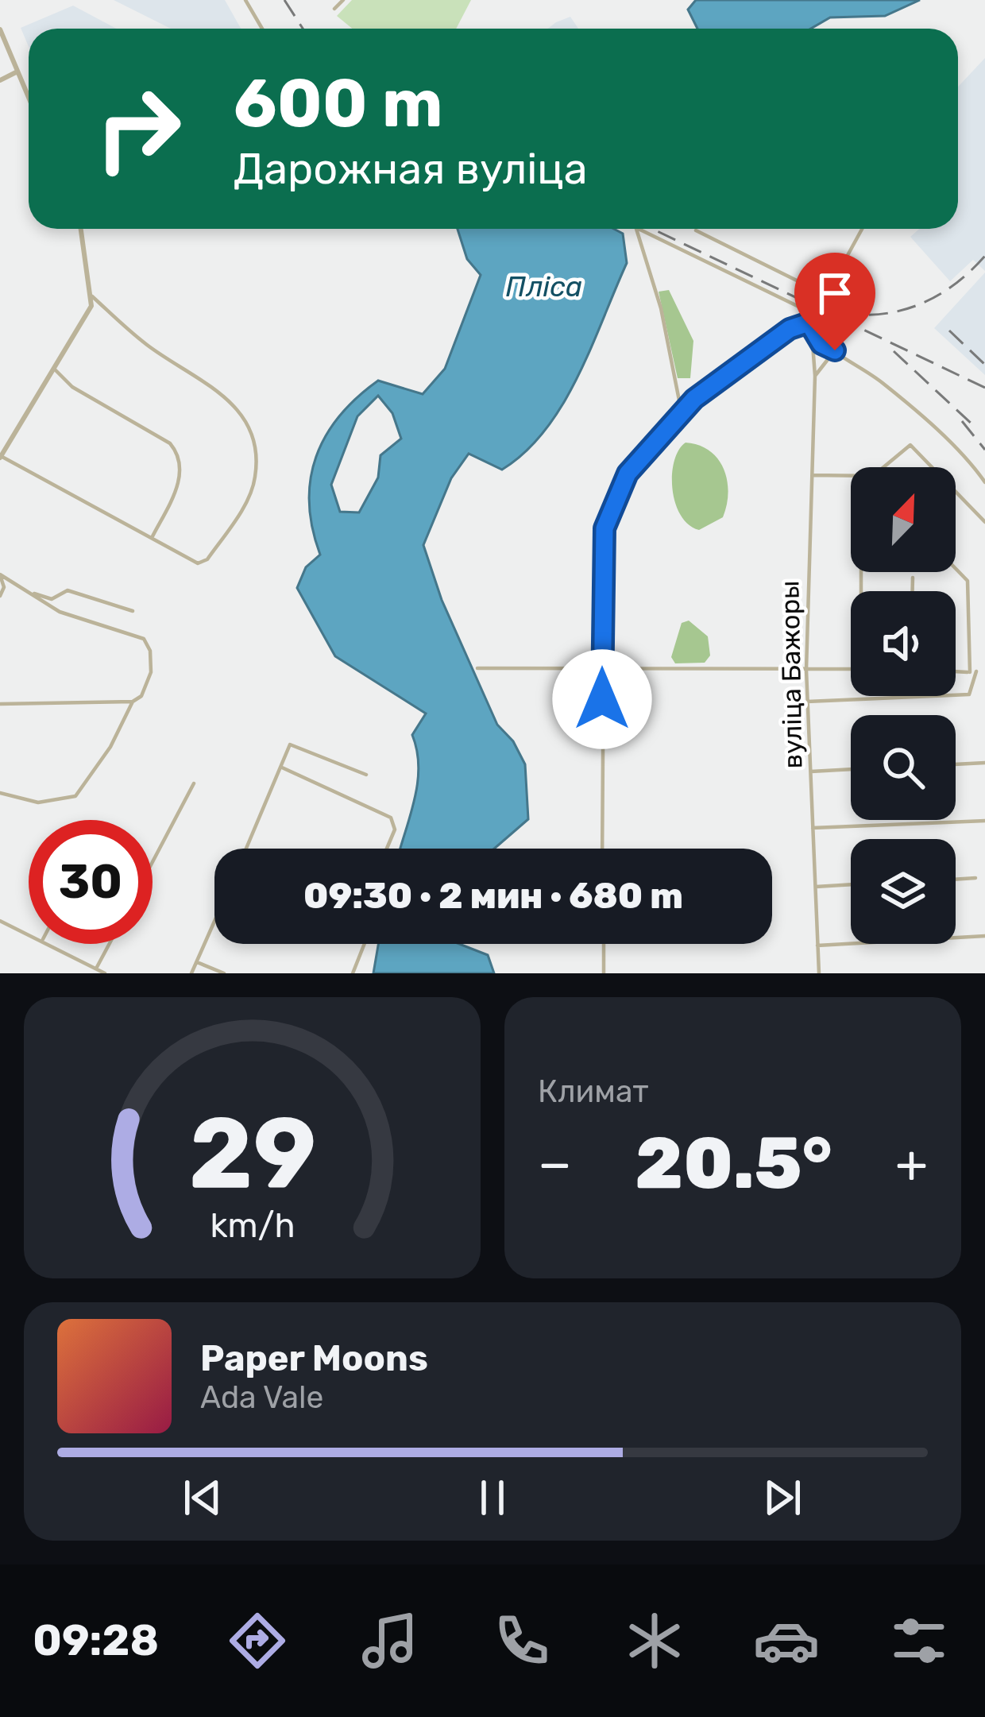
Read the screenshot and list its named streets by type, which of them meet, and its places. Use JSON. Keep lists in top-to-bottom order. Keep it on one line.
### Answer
{"streets":{"street":["вуліца Бажоры"]},"water":["Пліса"],"north":"top right","page":{"turn":["600 m","Дарожная вуліца"],"limit":"30","trip":"09:30 · 2 мин · 680 m","tile":"Климат","heat":["−","20.5°","+"],"song":["Paper Moons","Ada Vale"],"tabs":"09:28","gauge":["29","km/h"]}}
